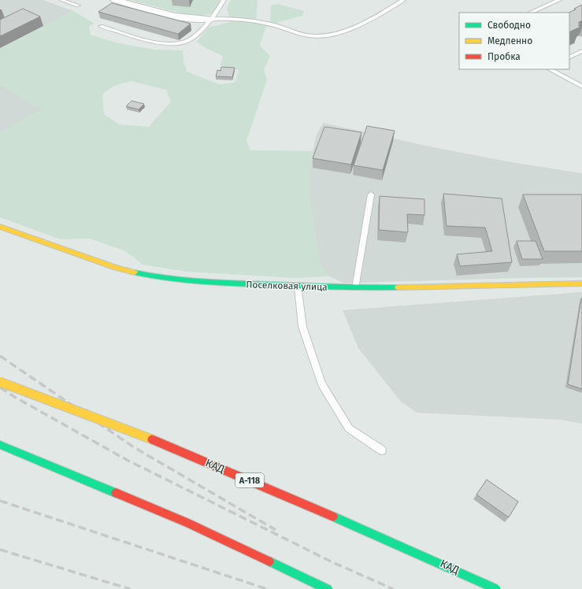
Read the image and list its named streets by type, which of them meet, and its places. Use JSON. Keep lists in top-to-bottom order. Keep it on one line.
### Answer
{"streets":{"main road":["Поселковая улица","КАД","А-118"]},"legend":["Свободно","Медленно","Пробка"]}
